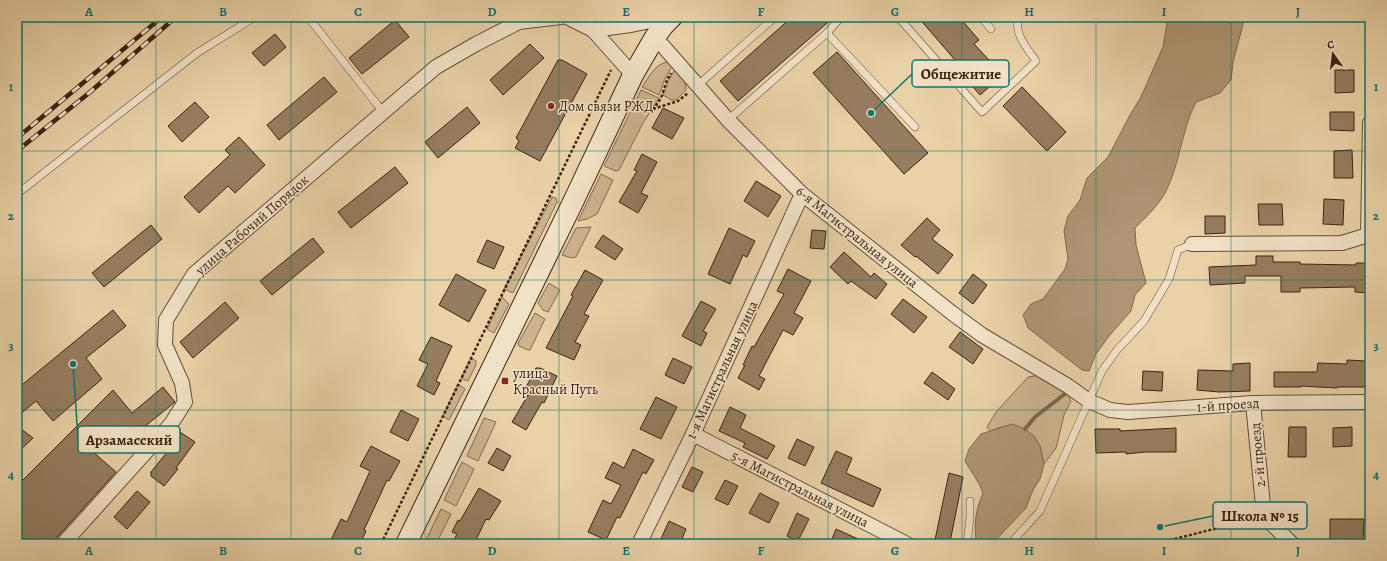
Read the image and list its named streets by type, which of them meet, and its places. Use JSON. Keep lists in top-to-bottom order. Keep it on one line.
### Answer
{"streets":{"street":["улица Рабочий Порядок","6-я Магистральная улица","1-я Магистральная улица","1-й проезд","2-й проезд","5-я Магистральная улица"]},"crossings":[["6-я Магистральная улица","1-я Магистральная улица"],["6-я Магистральная улица","1-й проезд"],["1-я Магистральная улица","5-я Магистральная улица"],["1-й проезд","2-й проезд"]],"places":{"other":["Дом связи РЖД","Общежитие","Арзамасский","Школа № 15"],"transit":["улица Красный Путь"]},"north":"top","grid":{"columns":["A","B","C","D","E","F","G","H","I","J"],"rows":["1","2","3","4"]}}
